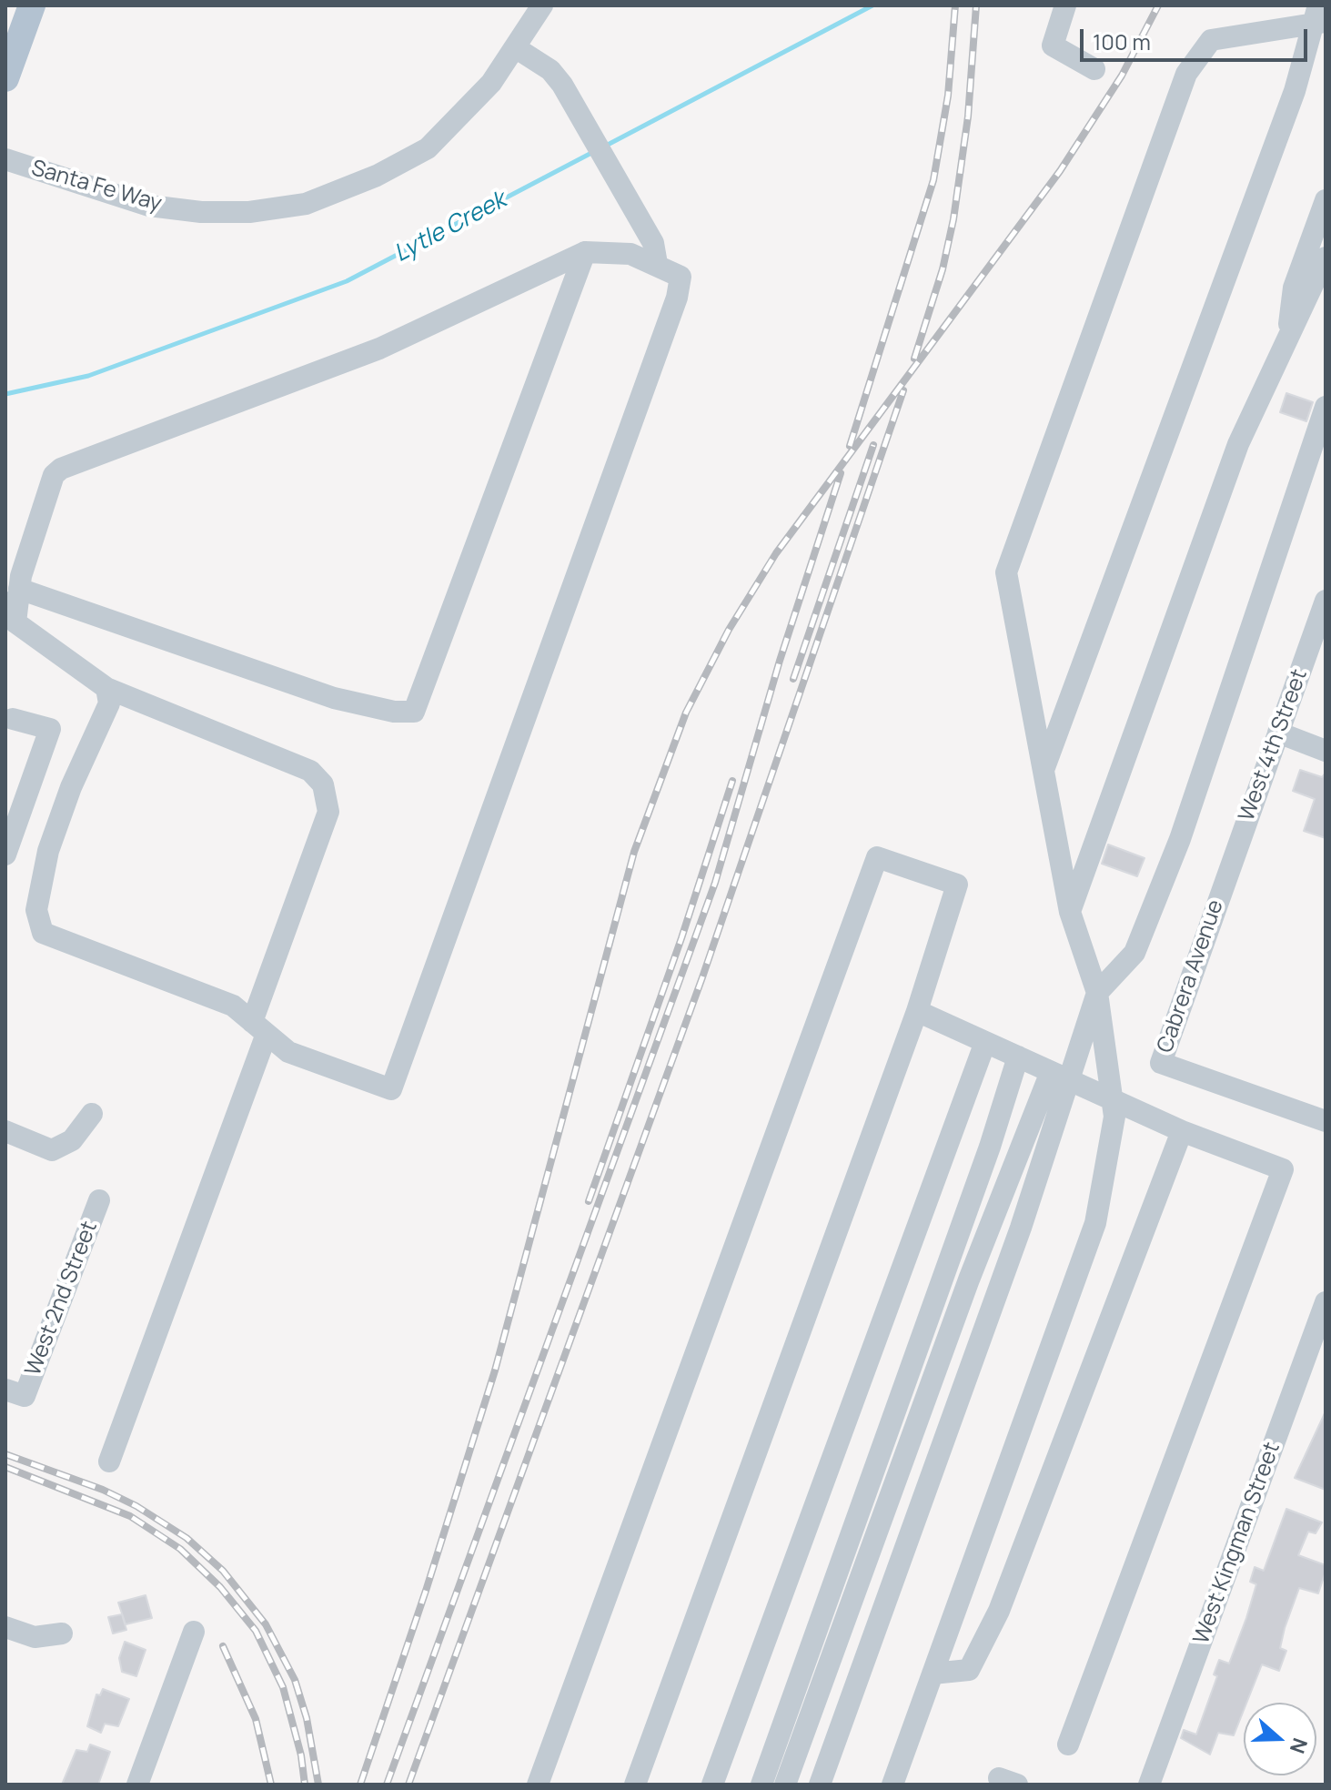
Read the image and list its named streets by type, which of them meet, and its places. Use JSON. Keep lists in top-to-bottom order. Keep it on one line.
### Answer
{"streets":{"street":["Santa Fe Way","West 4th Street","Cabrera Avenue","West 2nd Street","West Kingman Street"]},"crossings":[["West 4th Street","Cabrera Avenue"]],"water":["Lytle Creek"],"scale_bar":"100 m","north":"right"}
